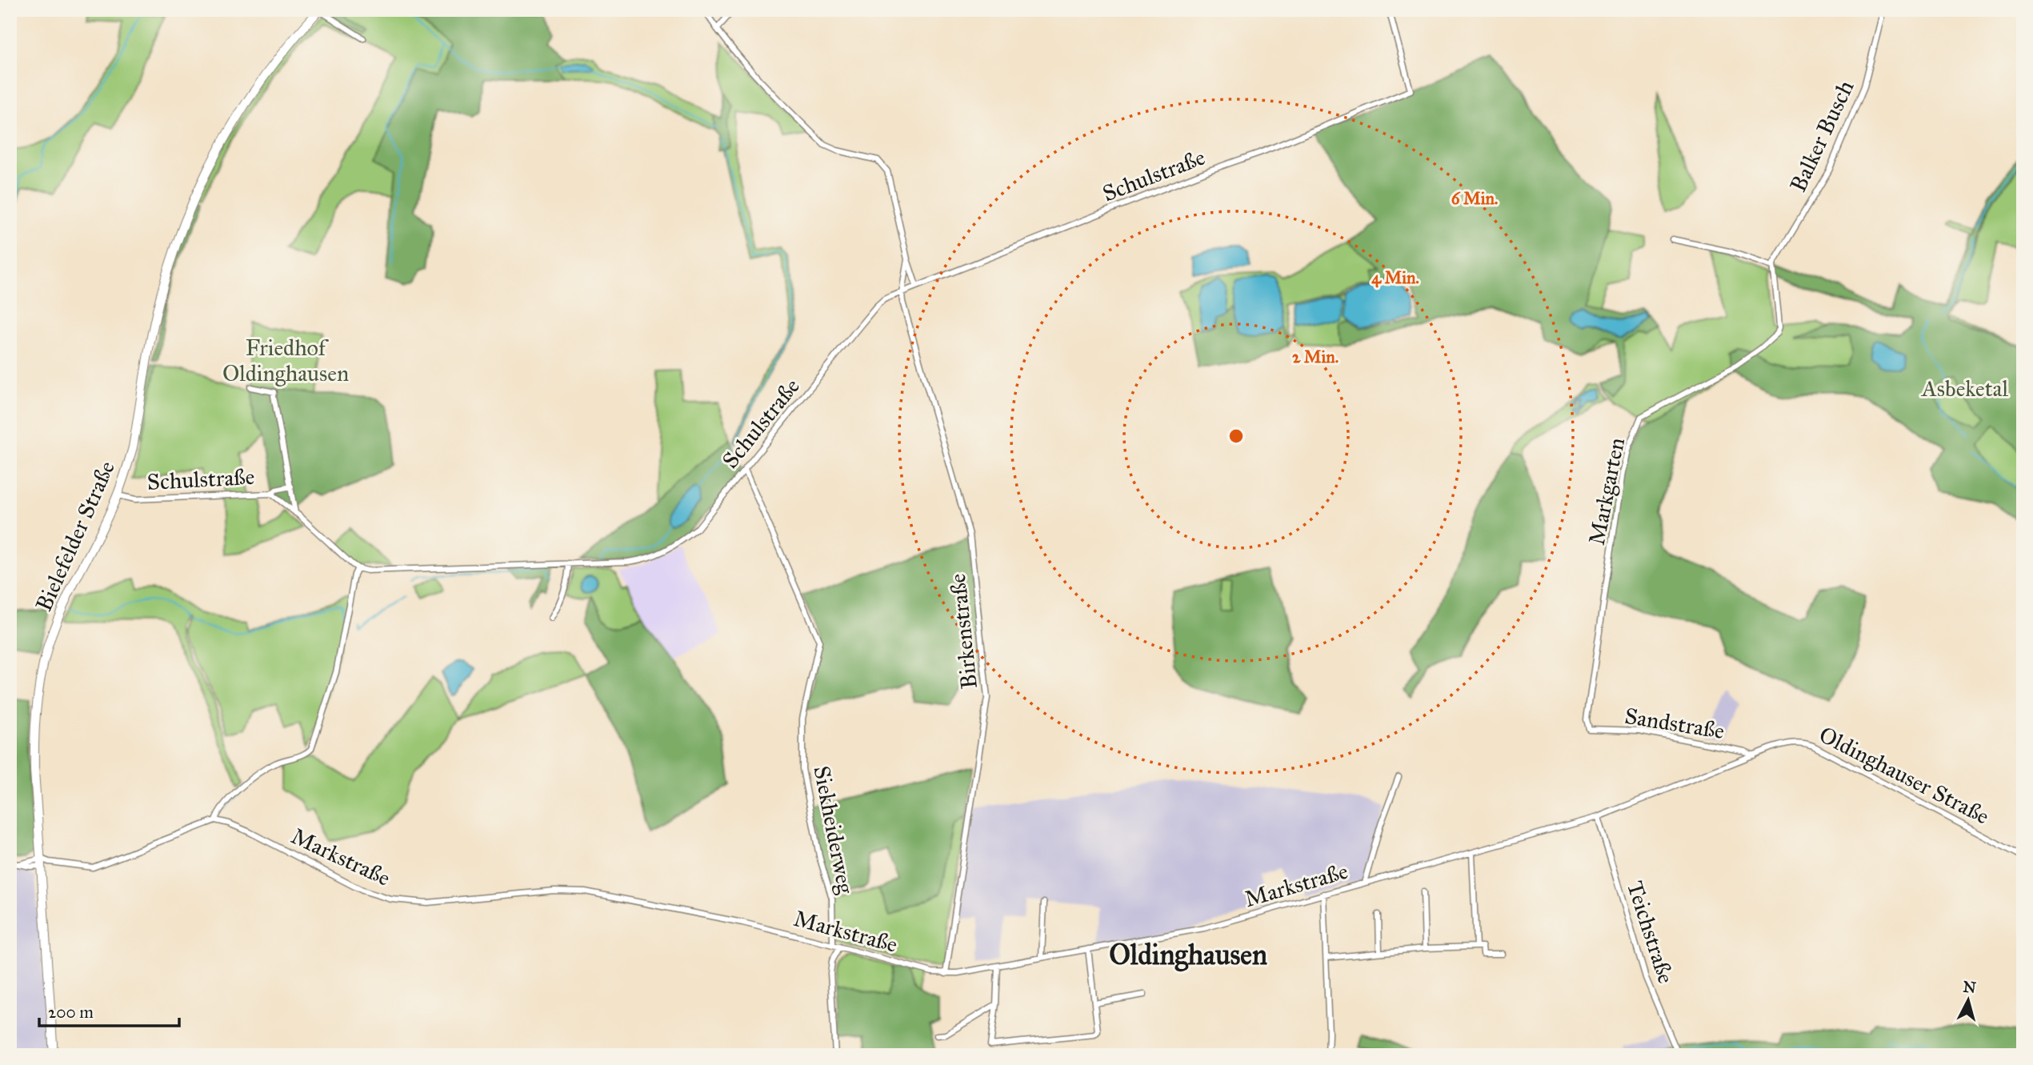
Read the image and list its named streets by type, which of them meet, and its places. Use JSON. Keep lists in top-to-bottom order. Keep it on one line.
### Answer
{"streets":{"main road":["Bielefelder Straße"],"street":["Balker Busch","Schulstraße","Markgarten","Birkenstraße","Sandstraße","Oldinghauser Straße","Siekheiderweg","Markstraße","Teichstraße"]},"crossings":[["Balker Busch","Markgarten"],["Schulstraße","Bielefelder Straße"],["Schulstraße","Birkenstraße"],["Schulstraße","Siekheiderweg"],["Markgarten","Sandstraße"],["Birkenstraße","Markstraße"],["Sandstraße","Oldinghauser Straße"],["Oldinghauser Straße","Markstraße"],["Siekheiderweg","Markstraße"],["Markstraße","Teichstraße"]],"districts":["Oldinghausen"],"parks":["Friedhof Oldinghausen","Asbeketal"],"scale_bar":"200 m","north":"top","rings":["6 Min.","4 Min.","2 Min."]}
